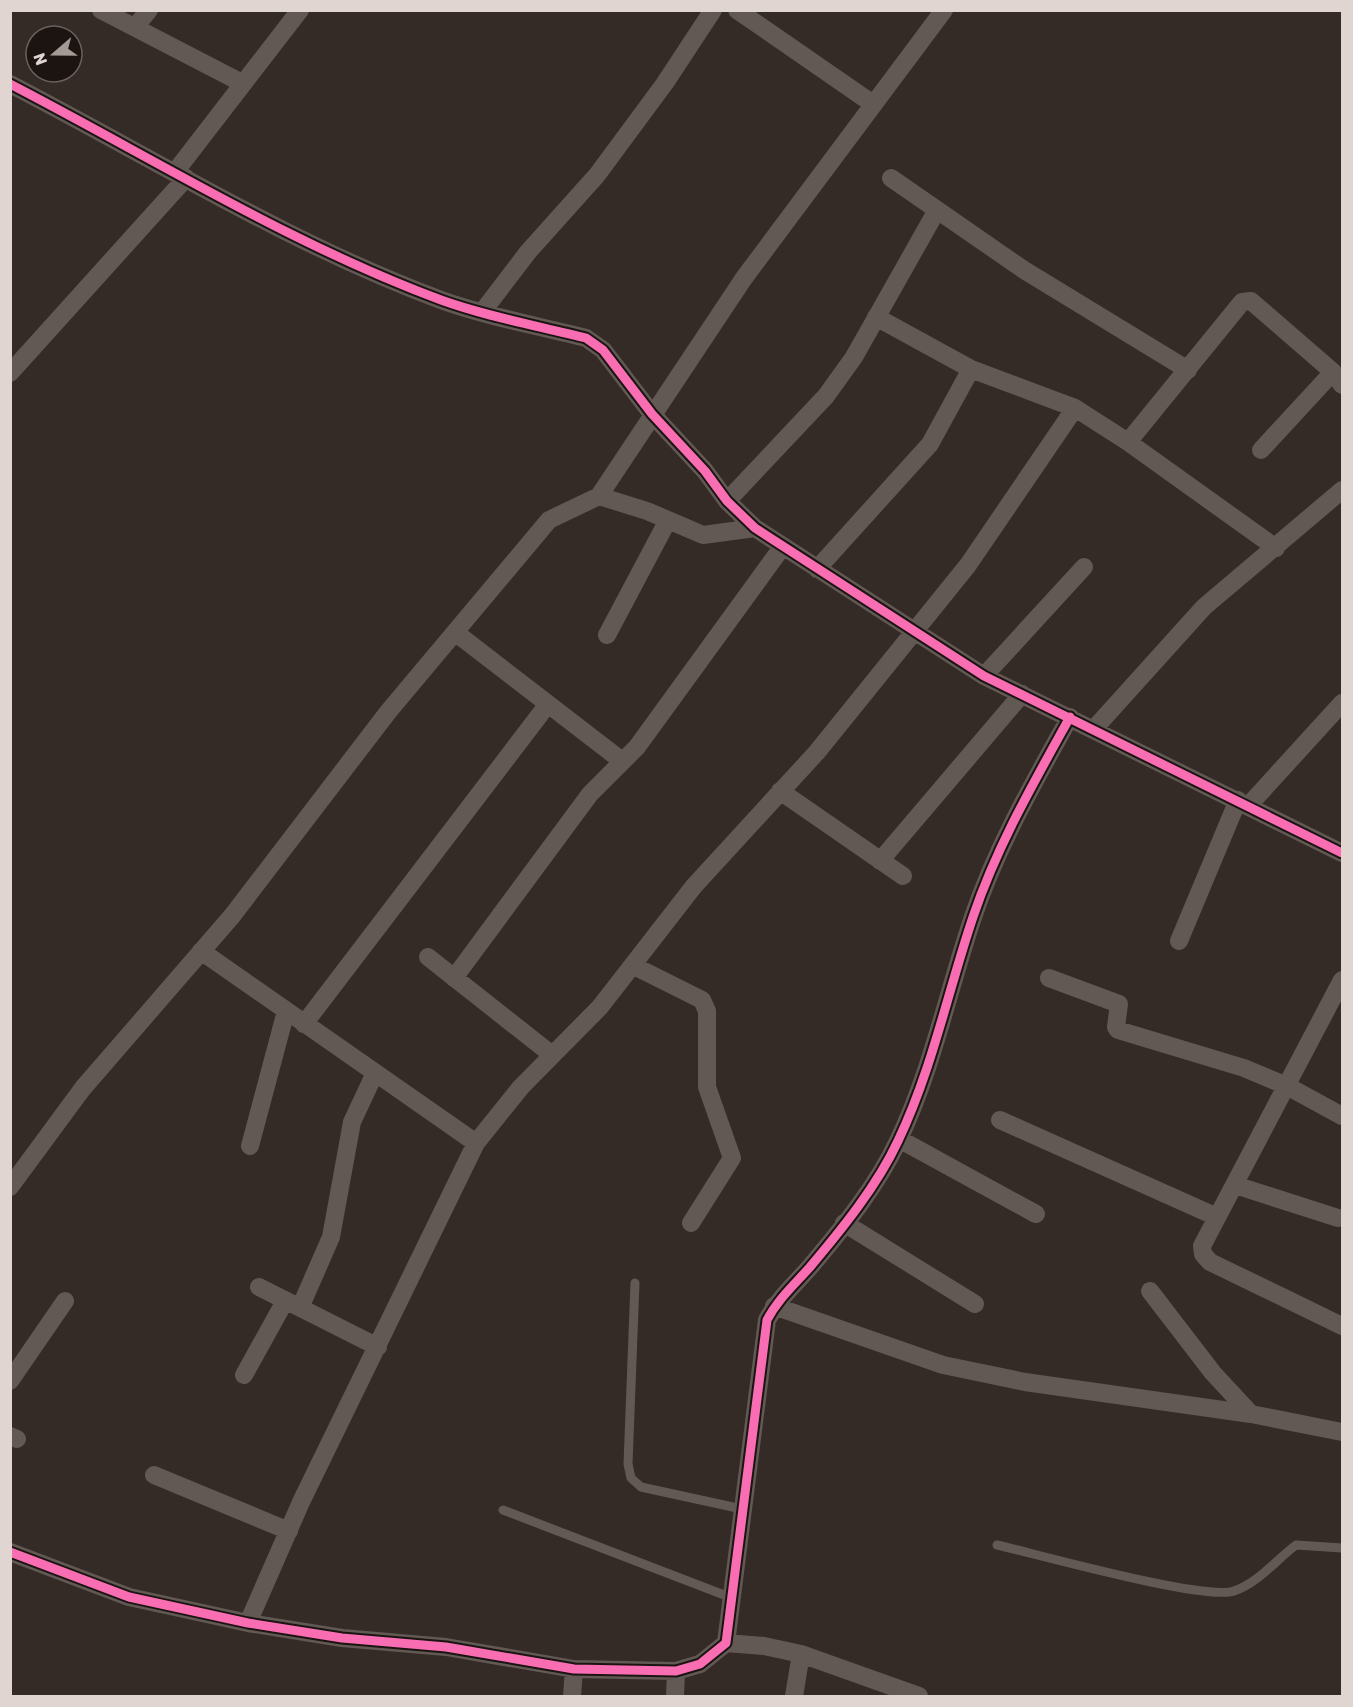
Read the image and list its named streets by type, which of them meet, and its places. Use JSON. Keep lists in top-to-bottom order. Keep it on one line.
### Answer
{"north":"left"}
